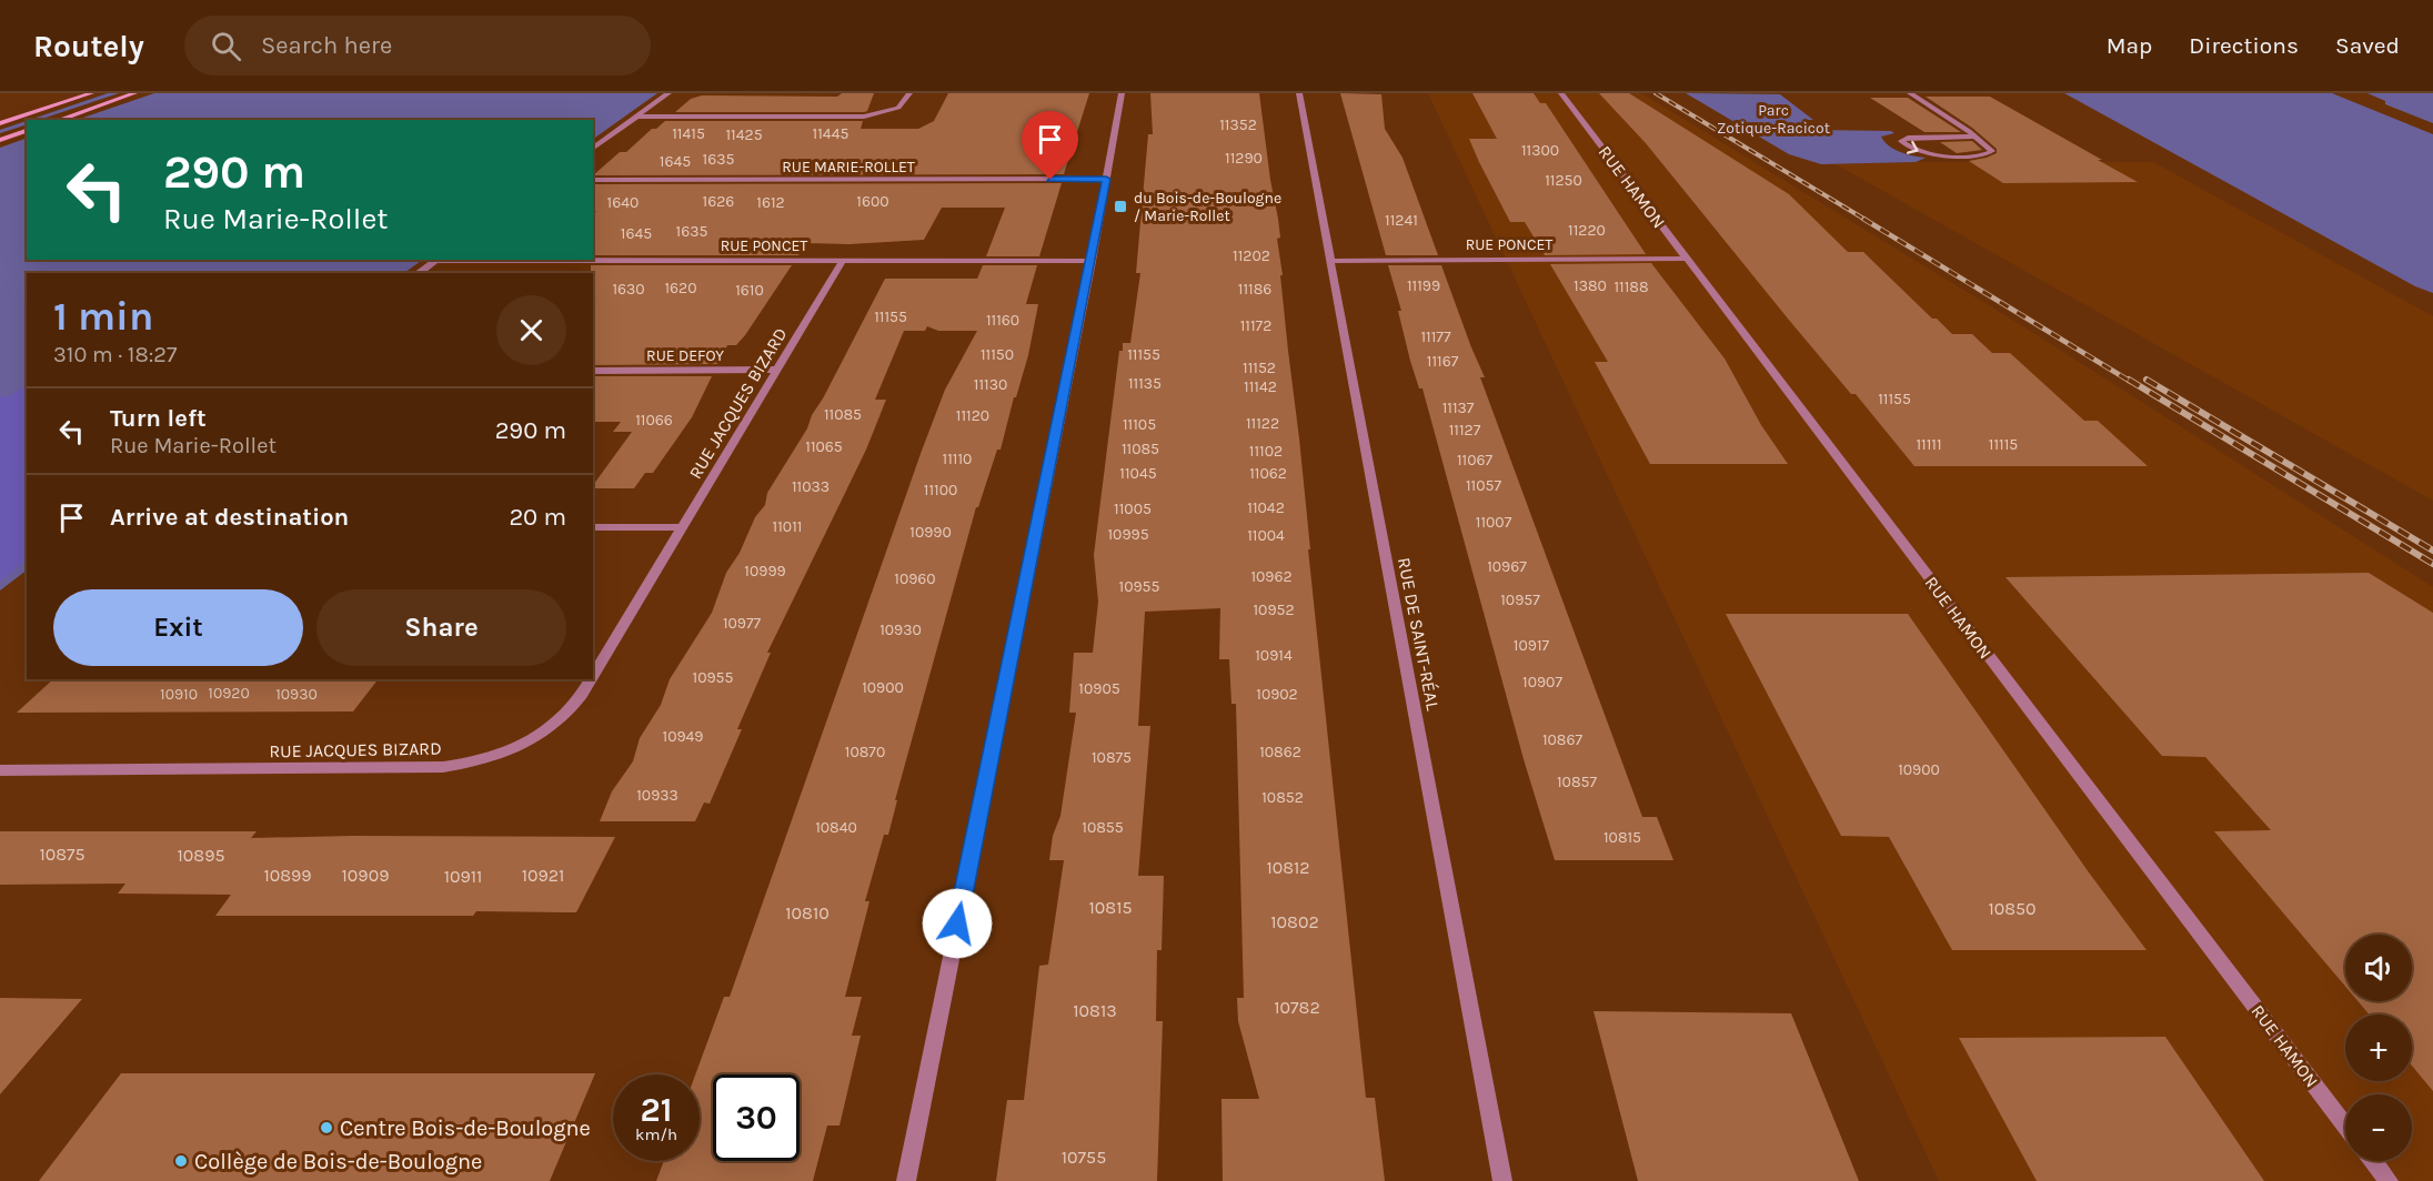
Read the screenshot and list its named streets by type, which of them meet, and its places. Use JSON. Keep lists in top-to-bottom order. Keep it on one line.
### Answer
{"streets":{"street":["RUE MARIE-ROLLET","RUE HAMON","RUE PONCET","RUE DEFOY","RUE JACQUES BIZARD","RUE DE SAINT-RÉAL"]},"crossings":[["RUE HAMON","RUE PONCET"],["RUE PONCET","RUE JACQUES BIZARD"],["RUE PONCET","RUE DE SAINT-RÉAL"],["RUE DEFOY","RUE JACQUES BIZARD"]],"parks":["Parc Zotique-Racicot"],"places":{"transit":["du Bois-de-Boulogne / Marie-Rollet"],"other":["Centre Bois-de-Boulogne","Collège de Bois-de-Boulogne"]},"house_numbers":["11352","11415","11445","11425","11300","11290","1635","1645","11250","1626","1600","1640","1612","11241","11220","1635","1645","11202","11199","1380","11188","1620","1630","11186","1610","11155","11160","11172","11177","11150","11155","11167","11152","11135","11130","11142","11155","11137","11085","11120","11066","11122","11105","11127","11111","11115","11065","11085","11102","11110","11067","11045","11062","11057","11033","11100","11042","11005","11007","11011","10990","10995","11004","10967","10999","10962","10960","10955","10957","10952","10977","10930","10917","10914","10955","10907","10900","10905","10920","10910","10930","10902","10949","10867","10870","10862","10875","10900","10857","10933","10852","10840","10855","10815","10875","10895","10812","10899","10909","10921","10911","10815","10850","10810","10802","10782","10813","10755"],"page":{"header":"Routely","search":"Search here","nav":["Map","Directions","Saved"],"turn":["290 m","Rue Marie-Rollet"],"heading":["1 min","310 m · 18:27"],"list":[{"name":"Turn left","note":"Rue Marie-Rollet","value":"290 m"},{"name":"Arrive at destination","value":"20 m"}],"buttons":["Exit","Share"],"map_buttons":["+","−"],"speed":"21 km/h","limit":"30"}}
